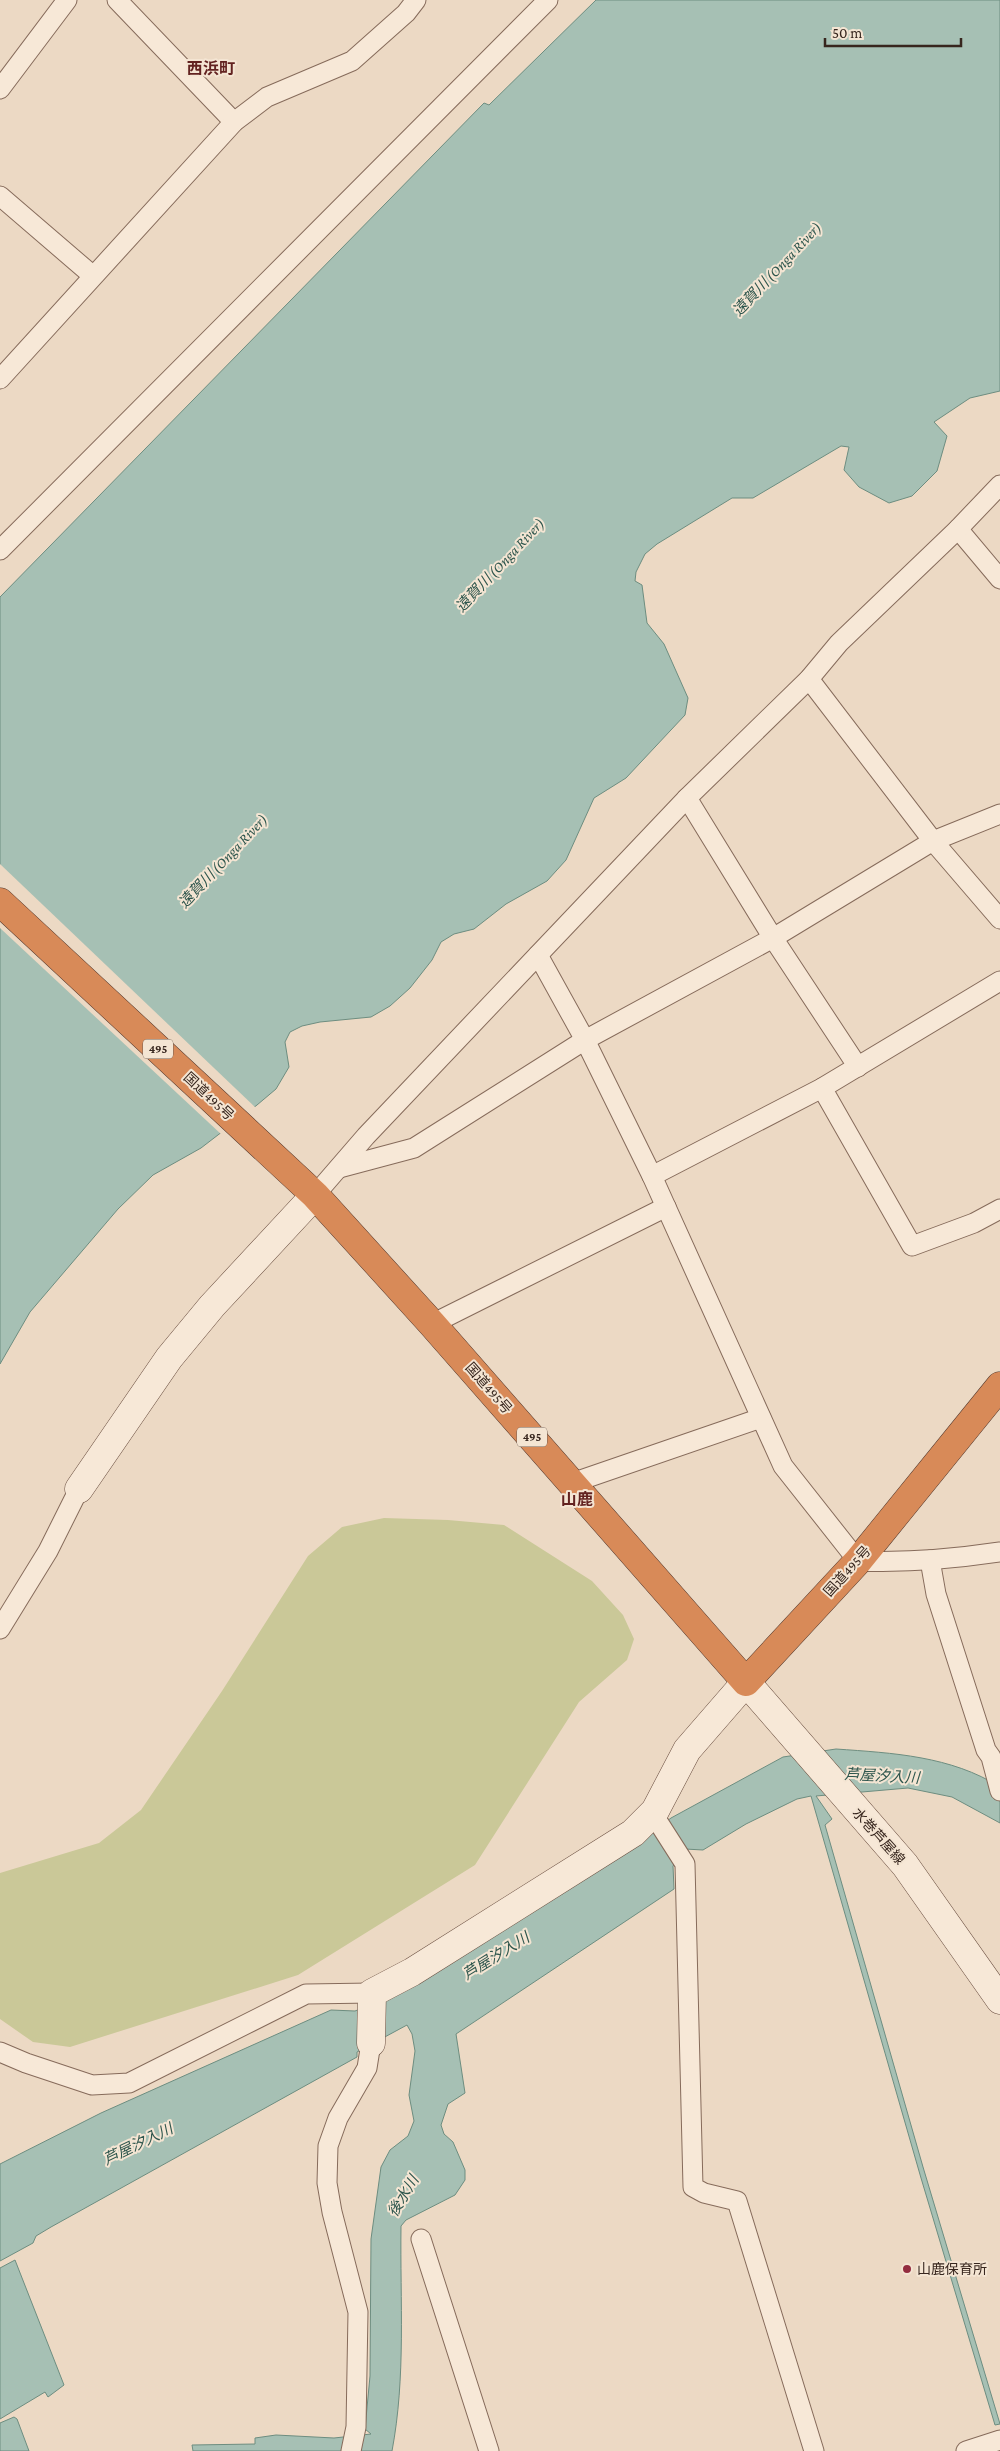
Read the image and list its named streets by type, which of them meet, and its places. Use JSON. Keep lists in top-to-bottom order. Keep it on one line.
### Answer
{"streets":{"highway":["495","国道495号"],"street":["水巻芦屋線"]},"crossings":[["国道495号","水巻芦屋線"]],"districts":["西浜町","山鹿"],"water":["遠賀川 (Onga River)","芦屋汐入川","後水川"],"places":["山鹿保育所"],"scale_bar":"50 m"}
